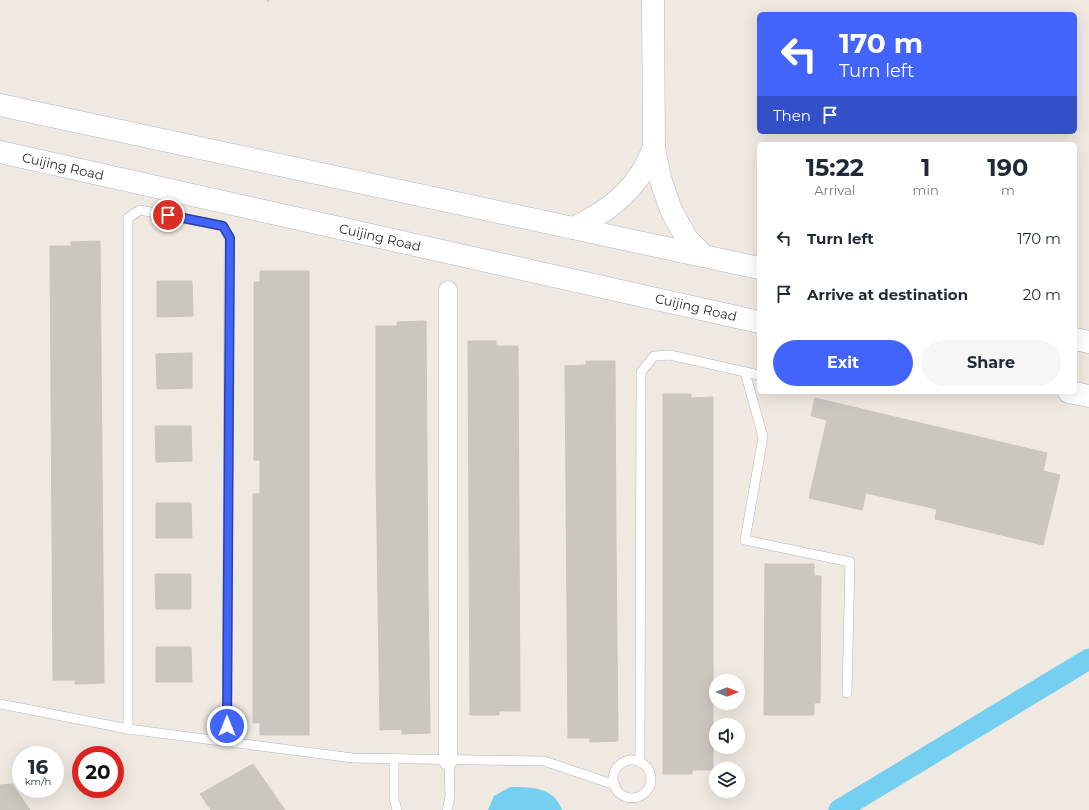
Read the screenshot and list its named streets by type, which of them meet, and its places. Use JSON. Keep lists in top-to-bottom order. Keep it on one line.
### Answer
{"streets":{"main road":["Cuijing Road"]},"north":"right","page":{"turn":["170 m","Turn left"],"then":"Then","eta":["15:22","Arrival","1","min","190","m"],"list":[{"name":"Turn left","value":"170 m"},{"name":"Arrive at destination","value":"20 m"}],"buttons":["Exit","Share"],"speed":"16 km/h","limit":"20"}}
